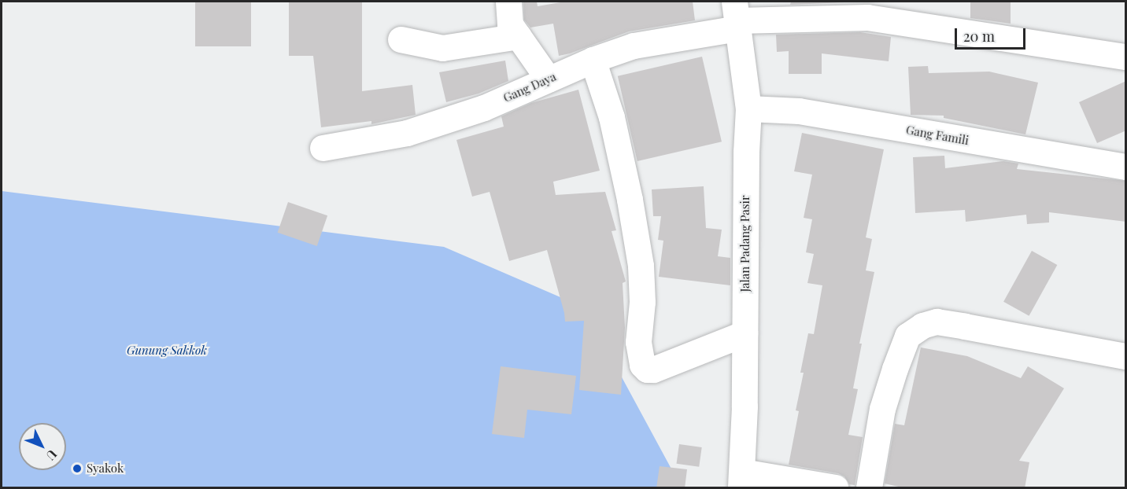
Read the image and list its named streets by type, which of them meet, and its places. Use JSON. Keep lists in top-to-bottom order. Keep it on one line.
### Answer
{"streets":{"main road":["Gang Daya","Gang Famili","Jalan Padang Pasir"]},"crossings":[["Gang Daya","Jalan Padang Pasir"],["Gang Famili","Jalan Padang Pasir"]],"parks":["Gunung Sakkok"],"places":["Syakok"],"scale_bar":"20 m","north":"bottom right"}
